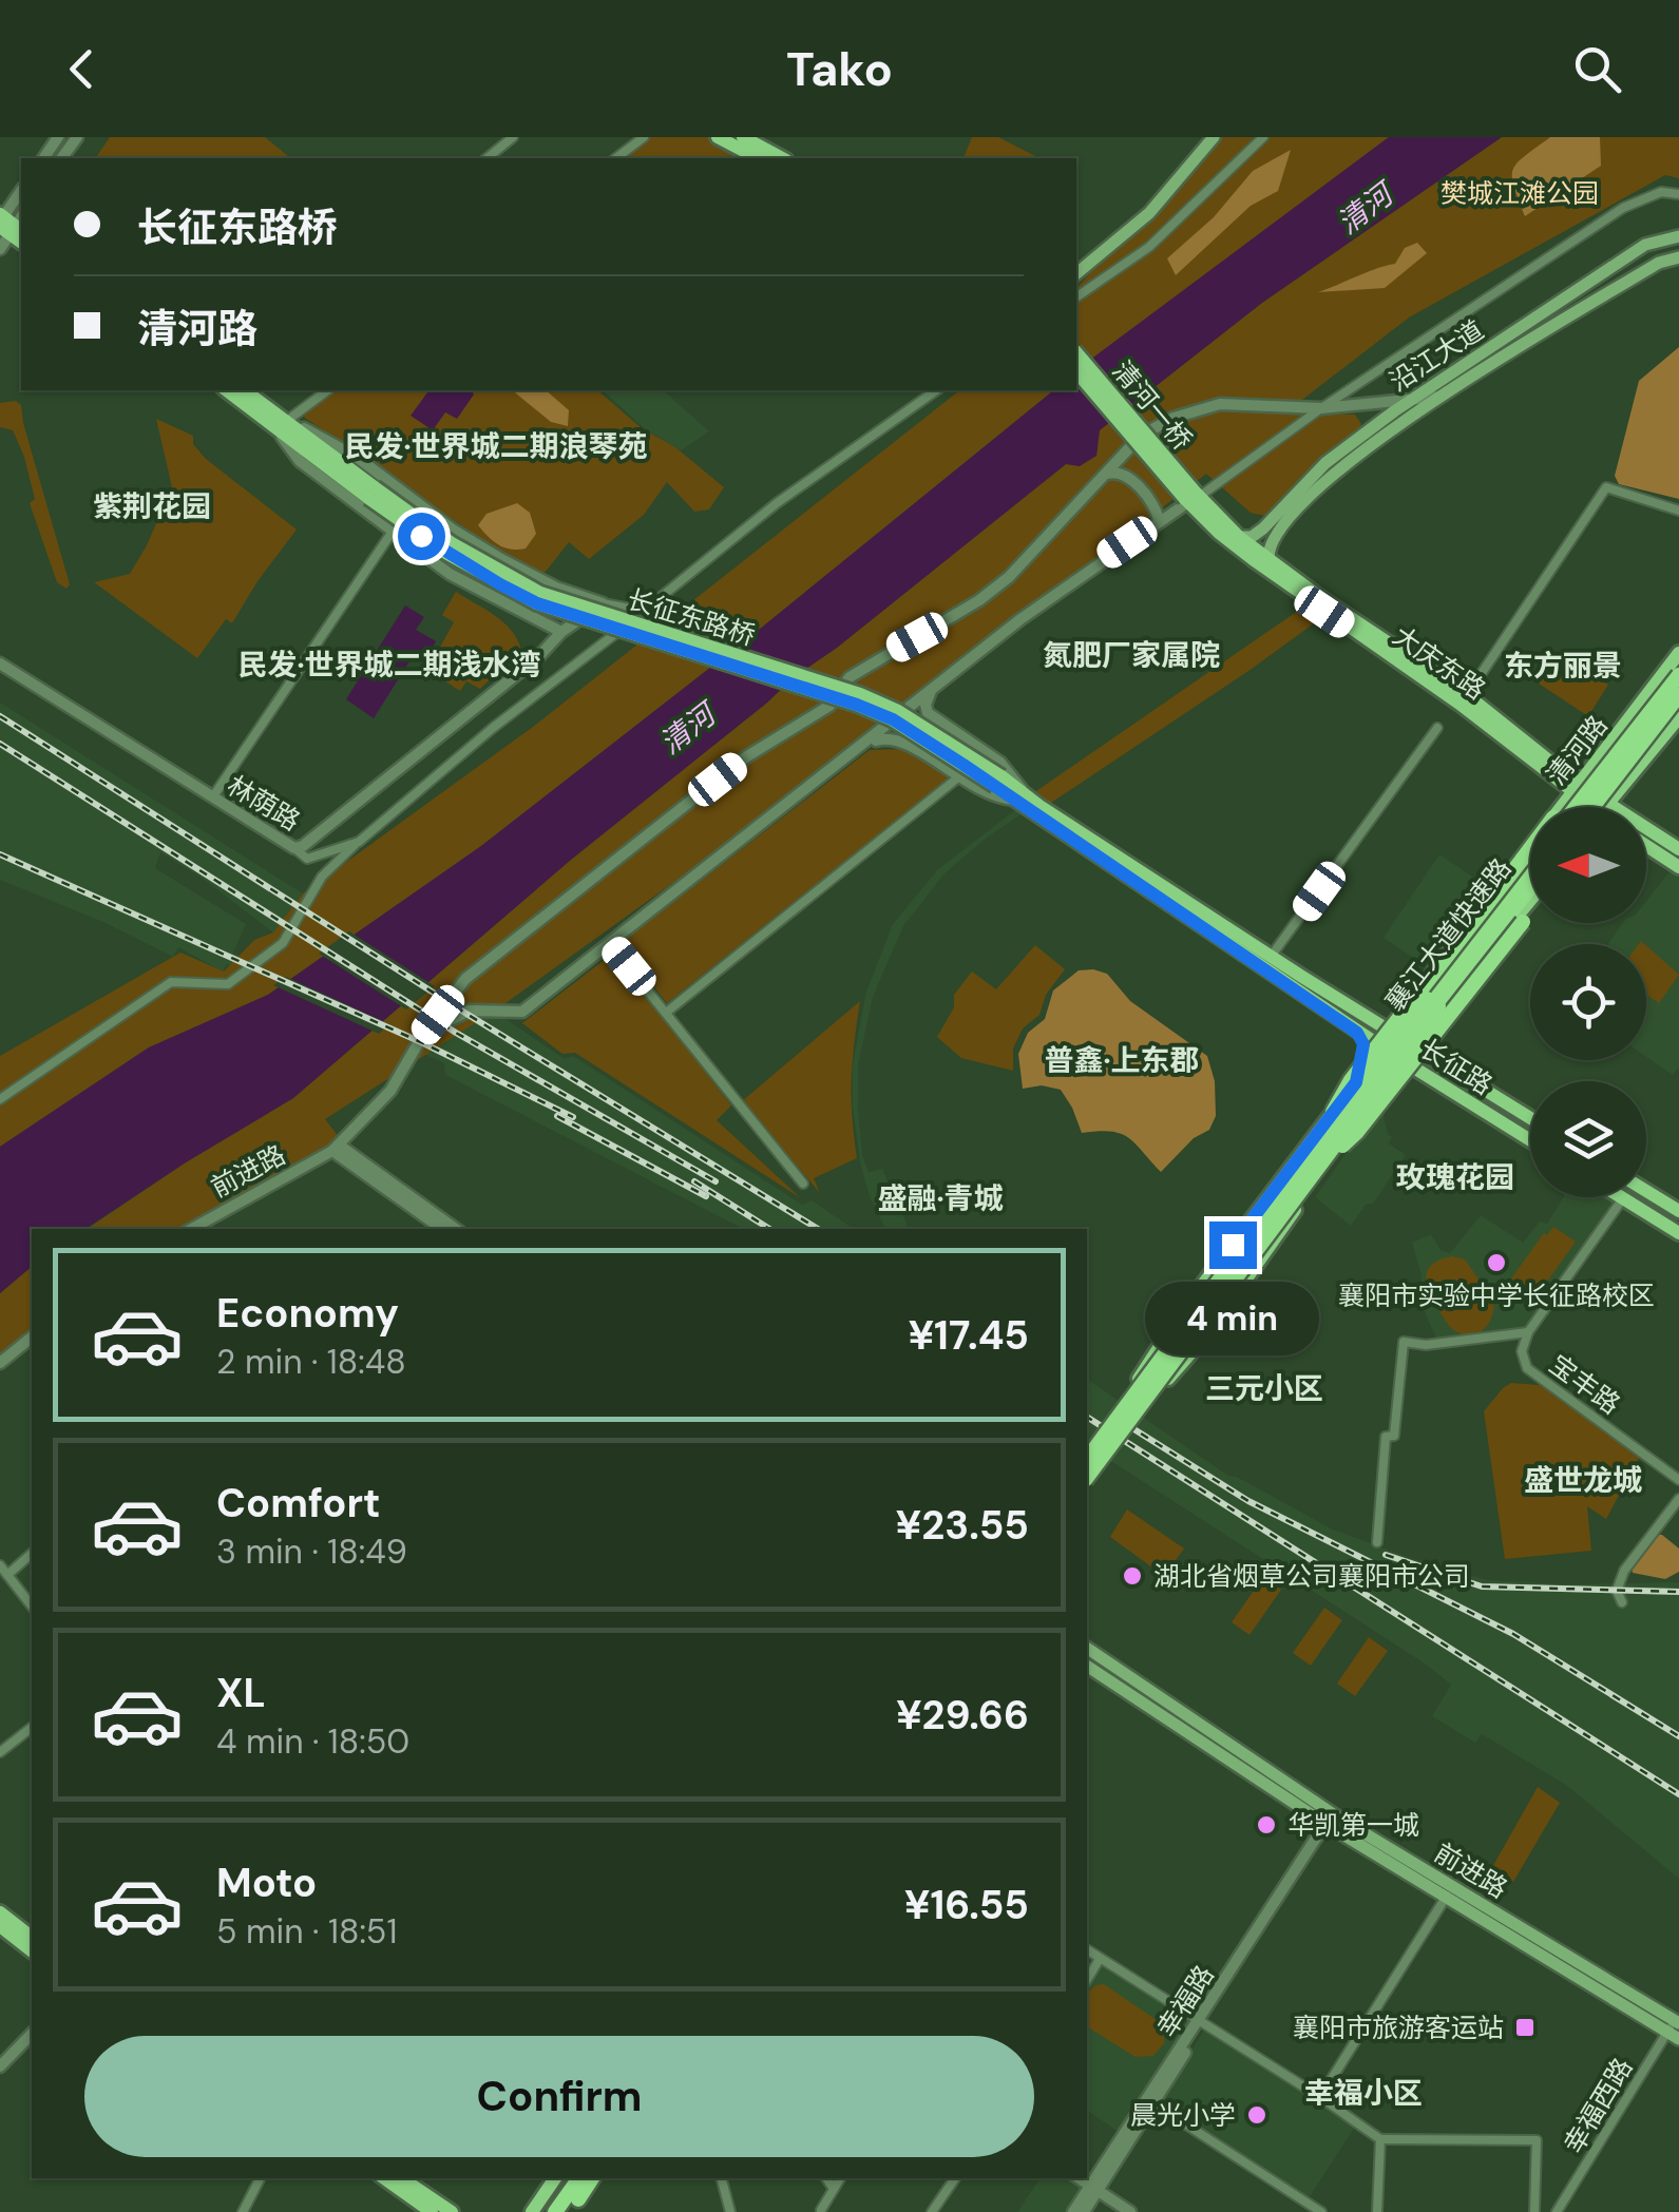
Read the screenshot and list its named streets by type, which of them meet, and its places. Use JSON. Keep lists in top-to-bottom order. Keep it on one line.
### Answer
{"streets":{"highway":["襄江大道快速路"],"main road":["沿江大道","清河一桥","长征东路桥","大庆东路","清河路","长征路","前进路"],"street":["林荫路","宝丰路","幸福路","幸福西路"]},"crossings":[["沿江大道","大庆东路"],["沿江大道","前进路"],["清河一桥","大庆东路"],["长征东路桥","长征路"],["大庆东路","清河路"],["清河路","长征路"],["前进路","幸福路"],["前进路","幸福西路"]],"districts":["民发·世界城二期浪琴苑","紫荆花园","氮肥厂家属院","民发·世界城二期浅水湾","东方丽景","普鑫·上东郡","玫瑰花园","盛融·青城","三元小区","盛世龙城","幸福小区"],"water":["清河"],"parks":["樊城江滩公园"],"places":{"other":["襄阳市实验中学长征路校区","湖北省烟草公司襄阳市公司","华凯第一城","晨光小学"],"transit":["襄阳市旅游客运站"]},"north":"left","page":{"header":"Tako","banner":["长征东路桥","清河路"],"list":[{"name":"Economy","note":"2 min · 18:48","value":"¥17.45"},{"name":"Comfort","note":"3 min · 18:49","value":"¥23.55"},{"name":"XL","note":"4 min · 18:50","value":"¥29.66"},{"name":"Moto","note":"5 min · 18:51","value":"¥16.55"}],"bubble":"4 min","buttons":"Confirm"}}
